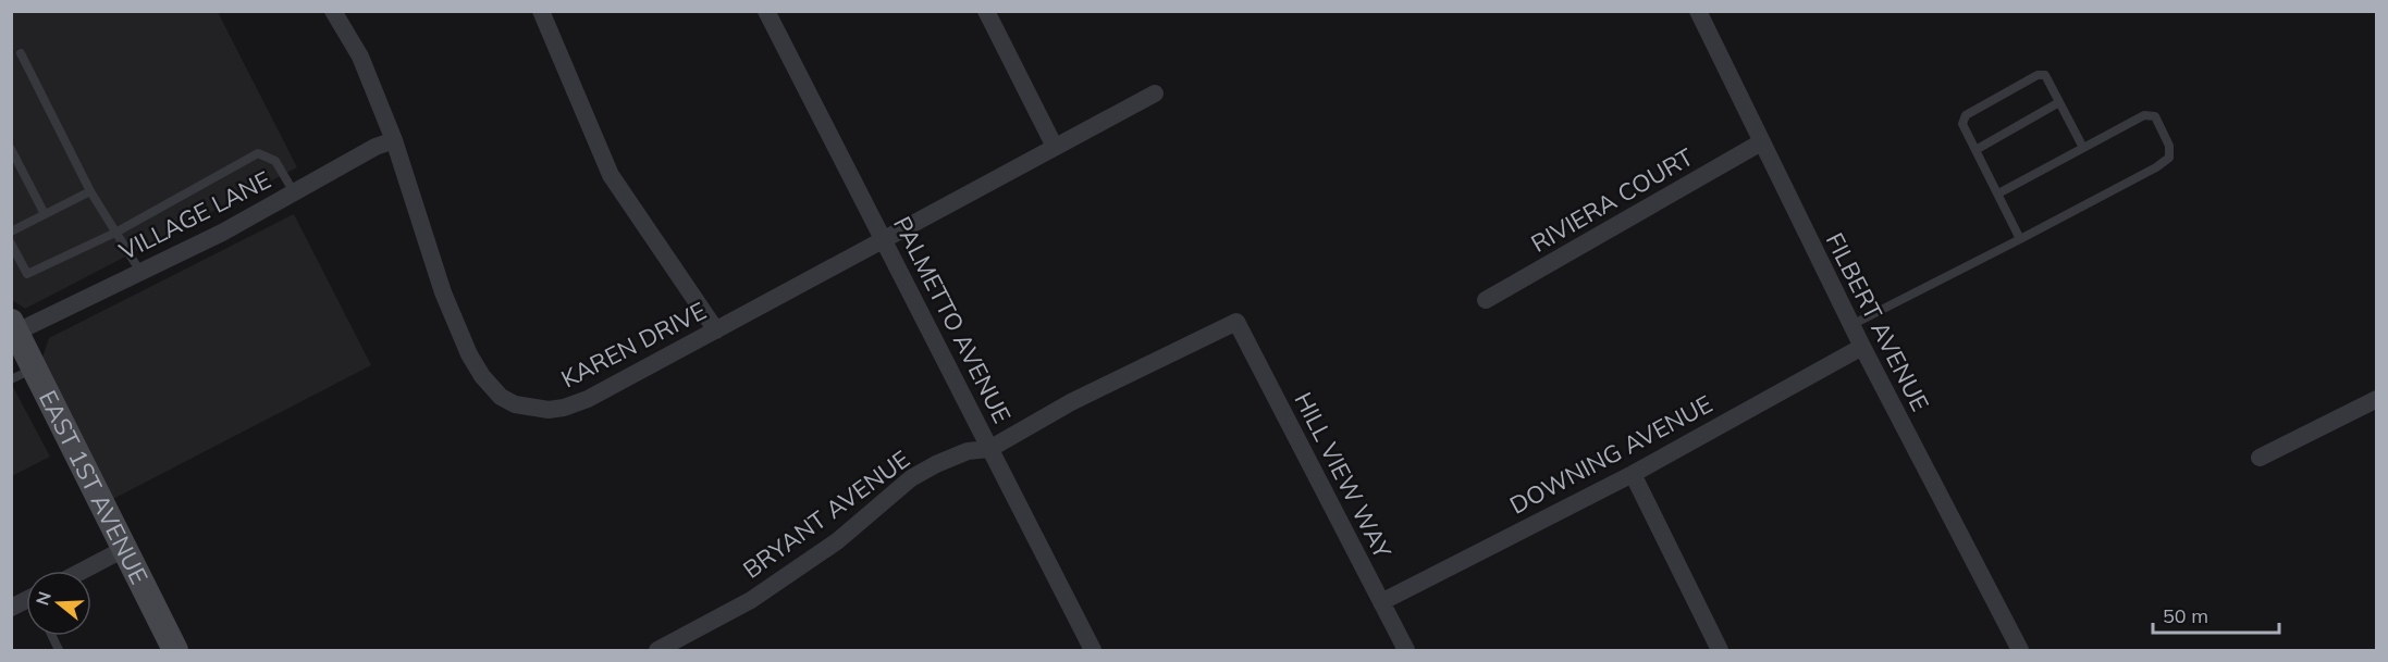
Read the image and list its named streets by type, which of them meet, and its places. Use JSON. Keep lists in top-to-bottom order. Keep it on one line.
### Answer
{"streets":{"street":["RIVIERA COURT","VILLAGE LANE","PALMETTO AVENUE","FILBERT AVENUE","KAREN DRIVE","DOWNING AVENUE","HILL VIEW WAY","EAST 1ST AVENUE","BRYANT AVENUE"]},"crossings":[["RIVIERA COURT","FILBERT AVENUE"],["VILLAGE LANE","KAREN DRIVE"],["VILLAGE LANE","EAST 1ST AVENUE"],["PALMETTO AVENUE","KAREN DRIVE"],["PALMETTO AVENUE","BRYANT AVENUE"],["FILBERT AVENUE","DOWNING AVENUE"],["DOWNING AVENUE","HILL VIEW WAY"],["HILL VIEW WAY","BRYANT AVENUE"]],"scale_bar":"50 m","north":"left"}
